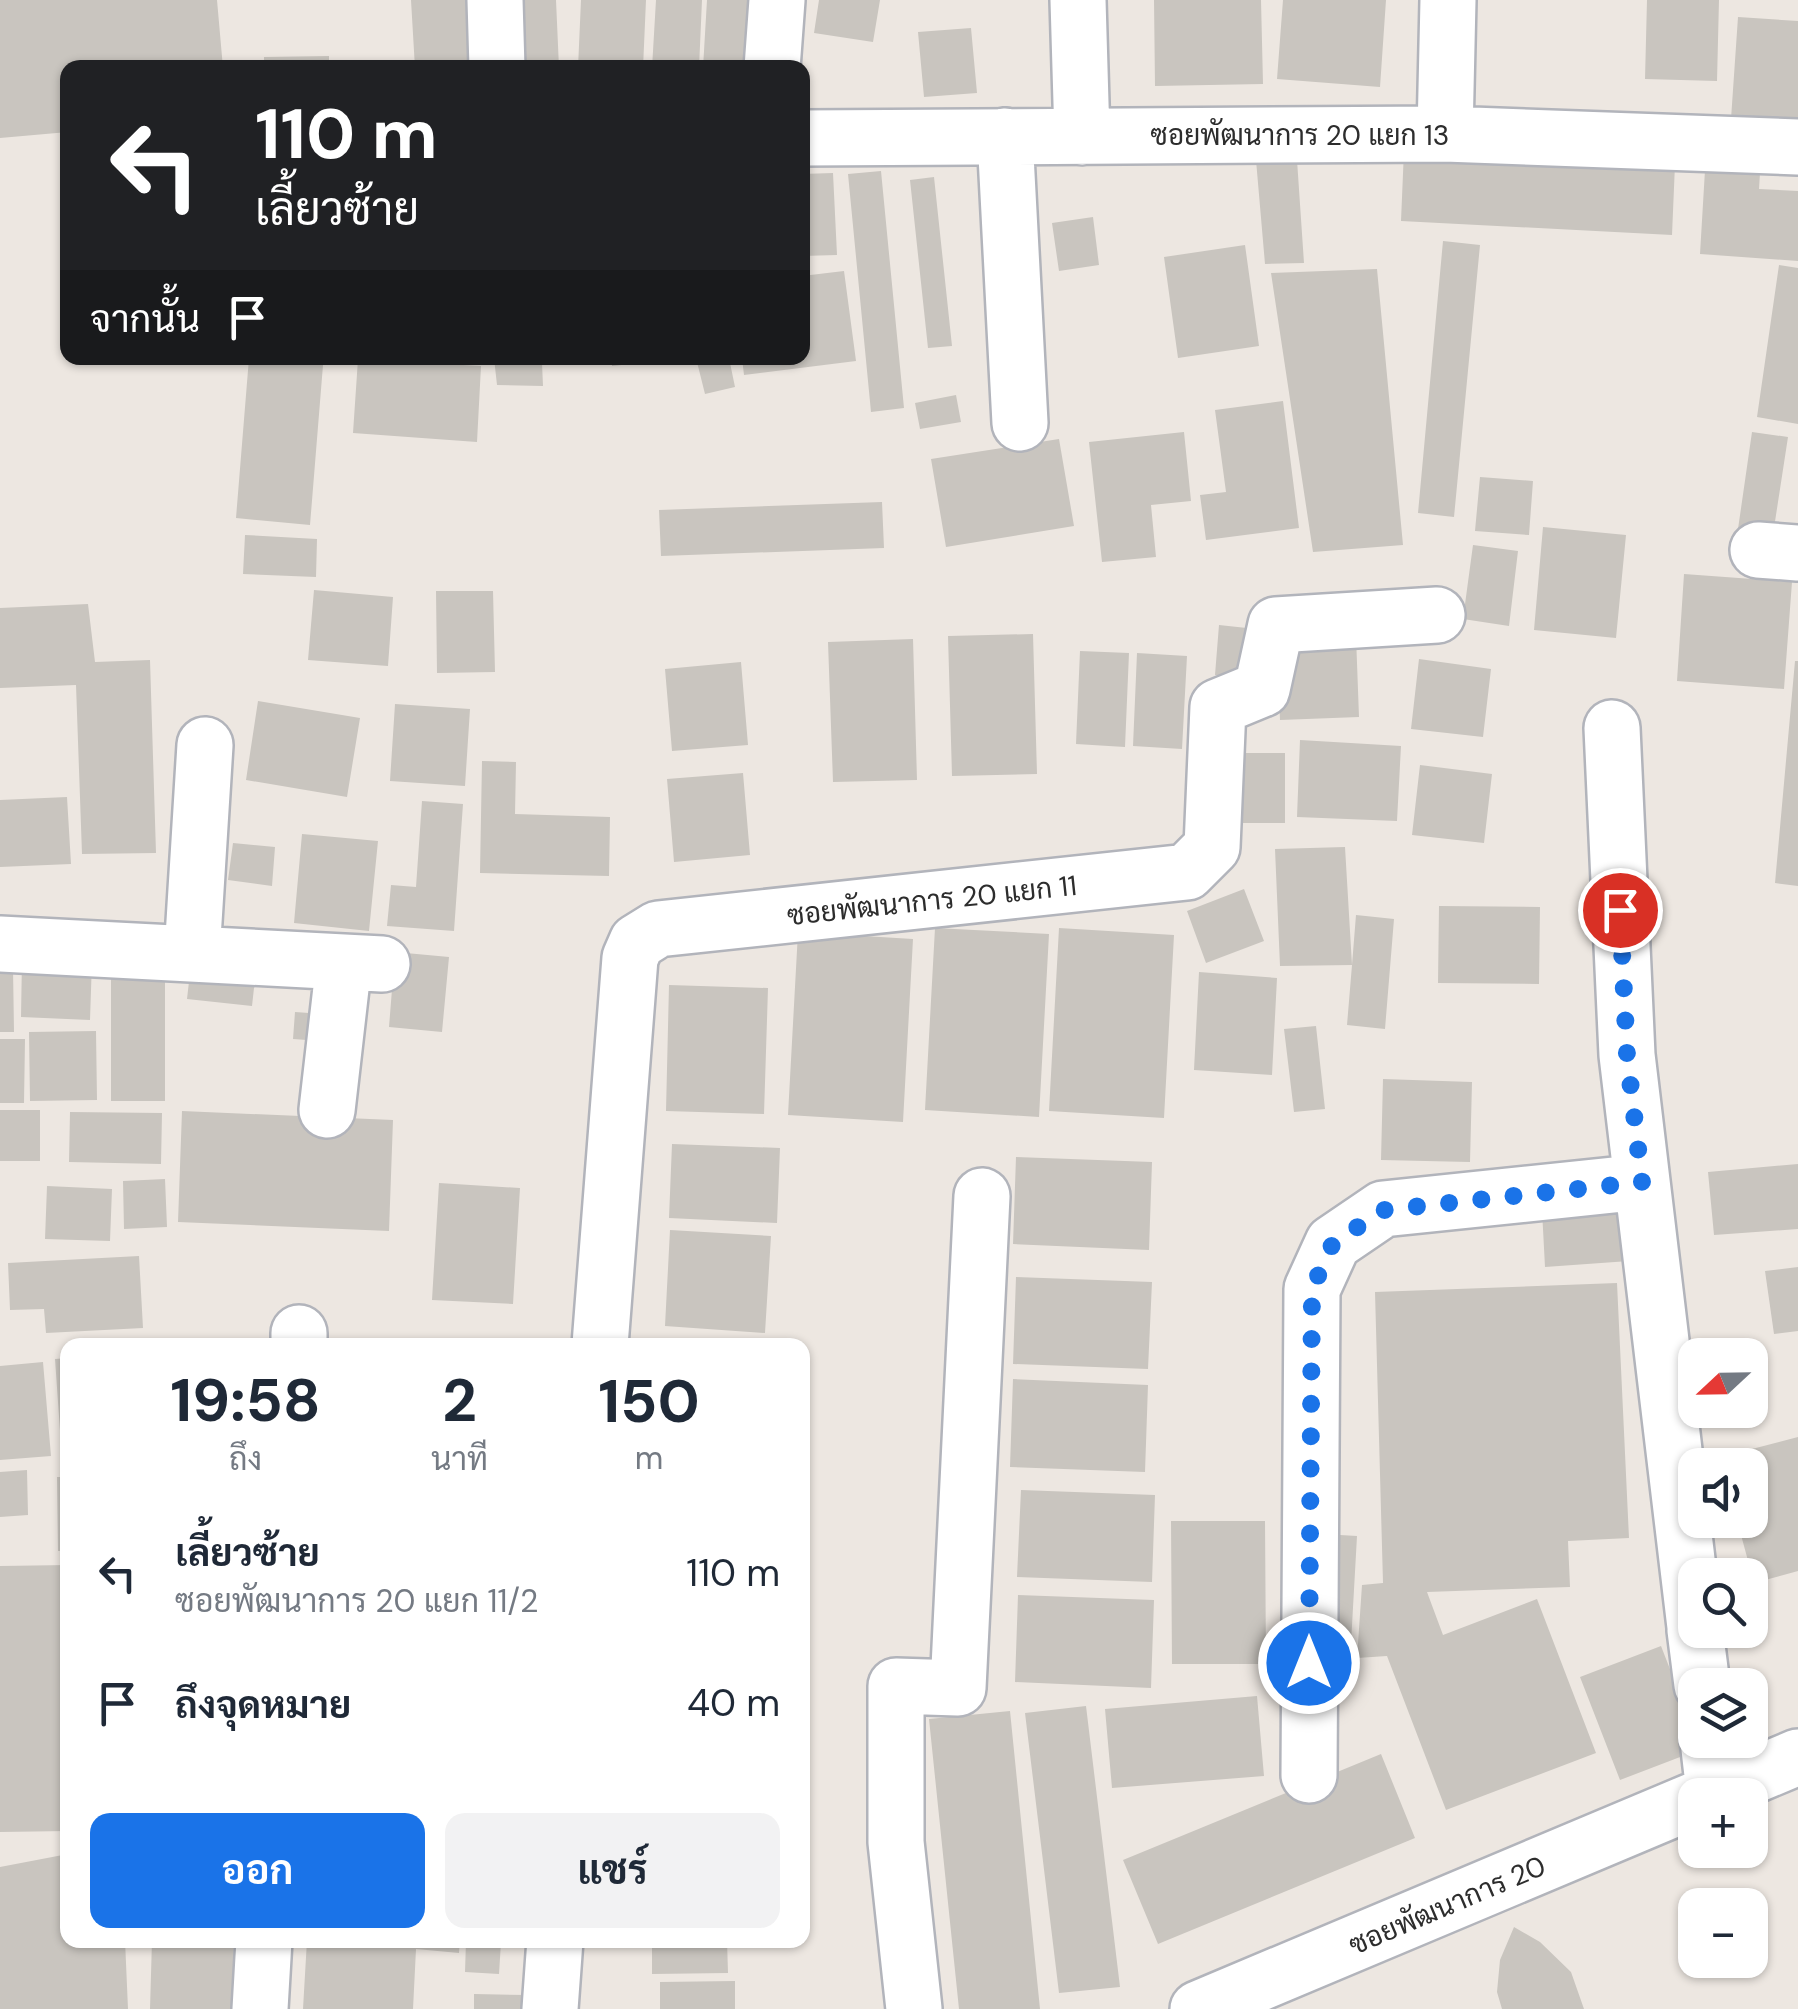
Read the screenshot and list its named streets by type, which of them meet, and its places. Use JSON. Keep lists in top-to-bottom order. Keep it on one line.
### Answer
{"streets":{"street":["ซอยพัฒนาการ 20 แยก 13","ซอยพัฒนาการ 20 แยก 11","ซอยพัฒนาการ 20"]},"north":"left","page":{"turn":["110 m","เลี้ยวซ้าย"],"then":"จากนั้น","map_buttons":["+","−"],"eta":["19:58","ถึง","2","นาที","150","m"],"list":[{"name":"เลี้ยวซ้าย","note":"ซอยพัฒนาการ 20 แยก 11/2","value":"110 m"},{"name":"ถึงจุดหมาย","value":"40 m"}],"buttons":["ออก","แชร์"]}}
